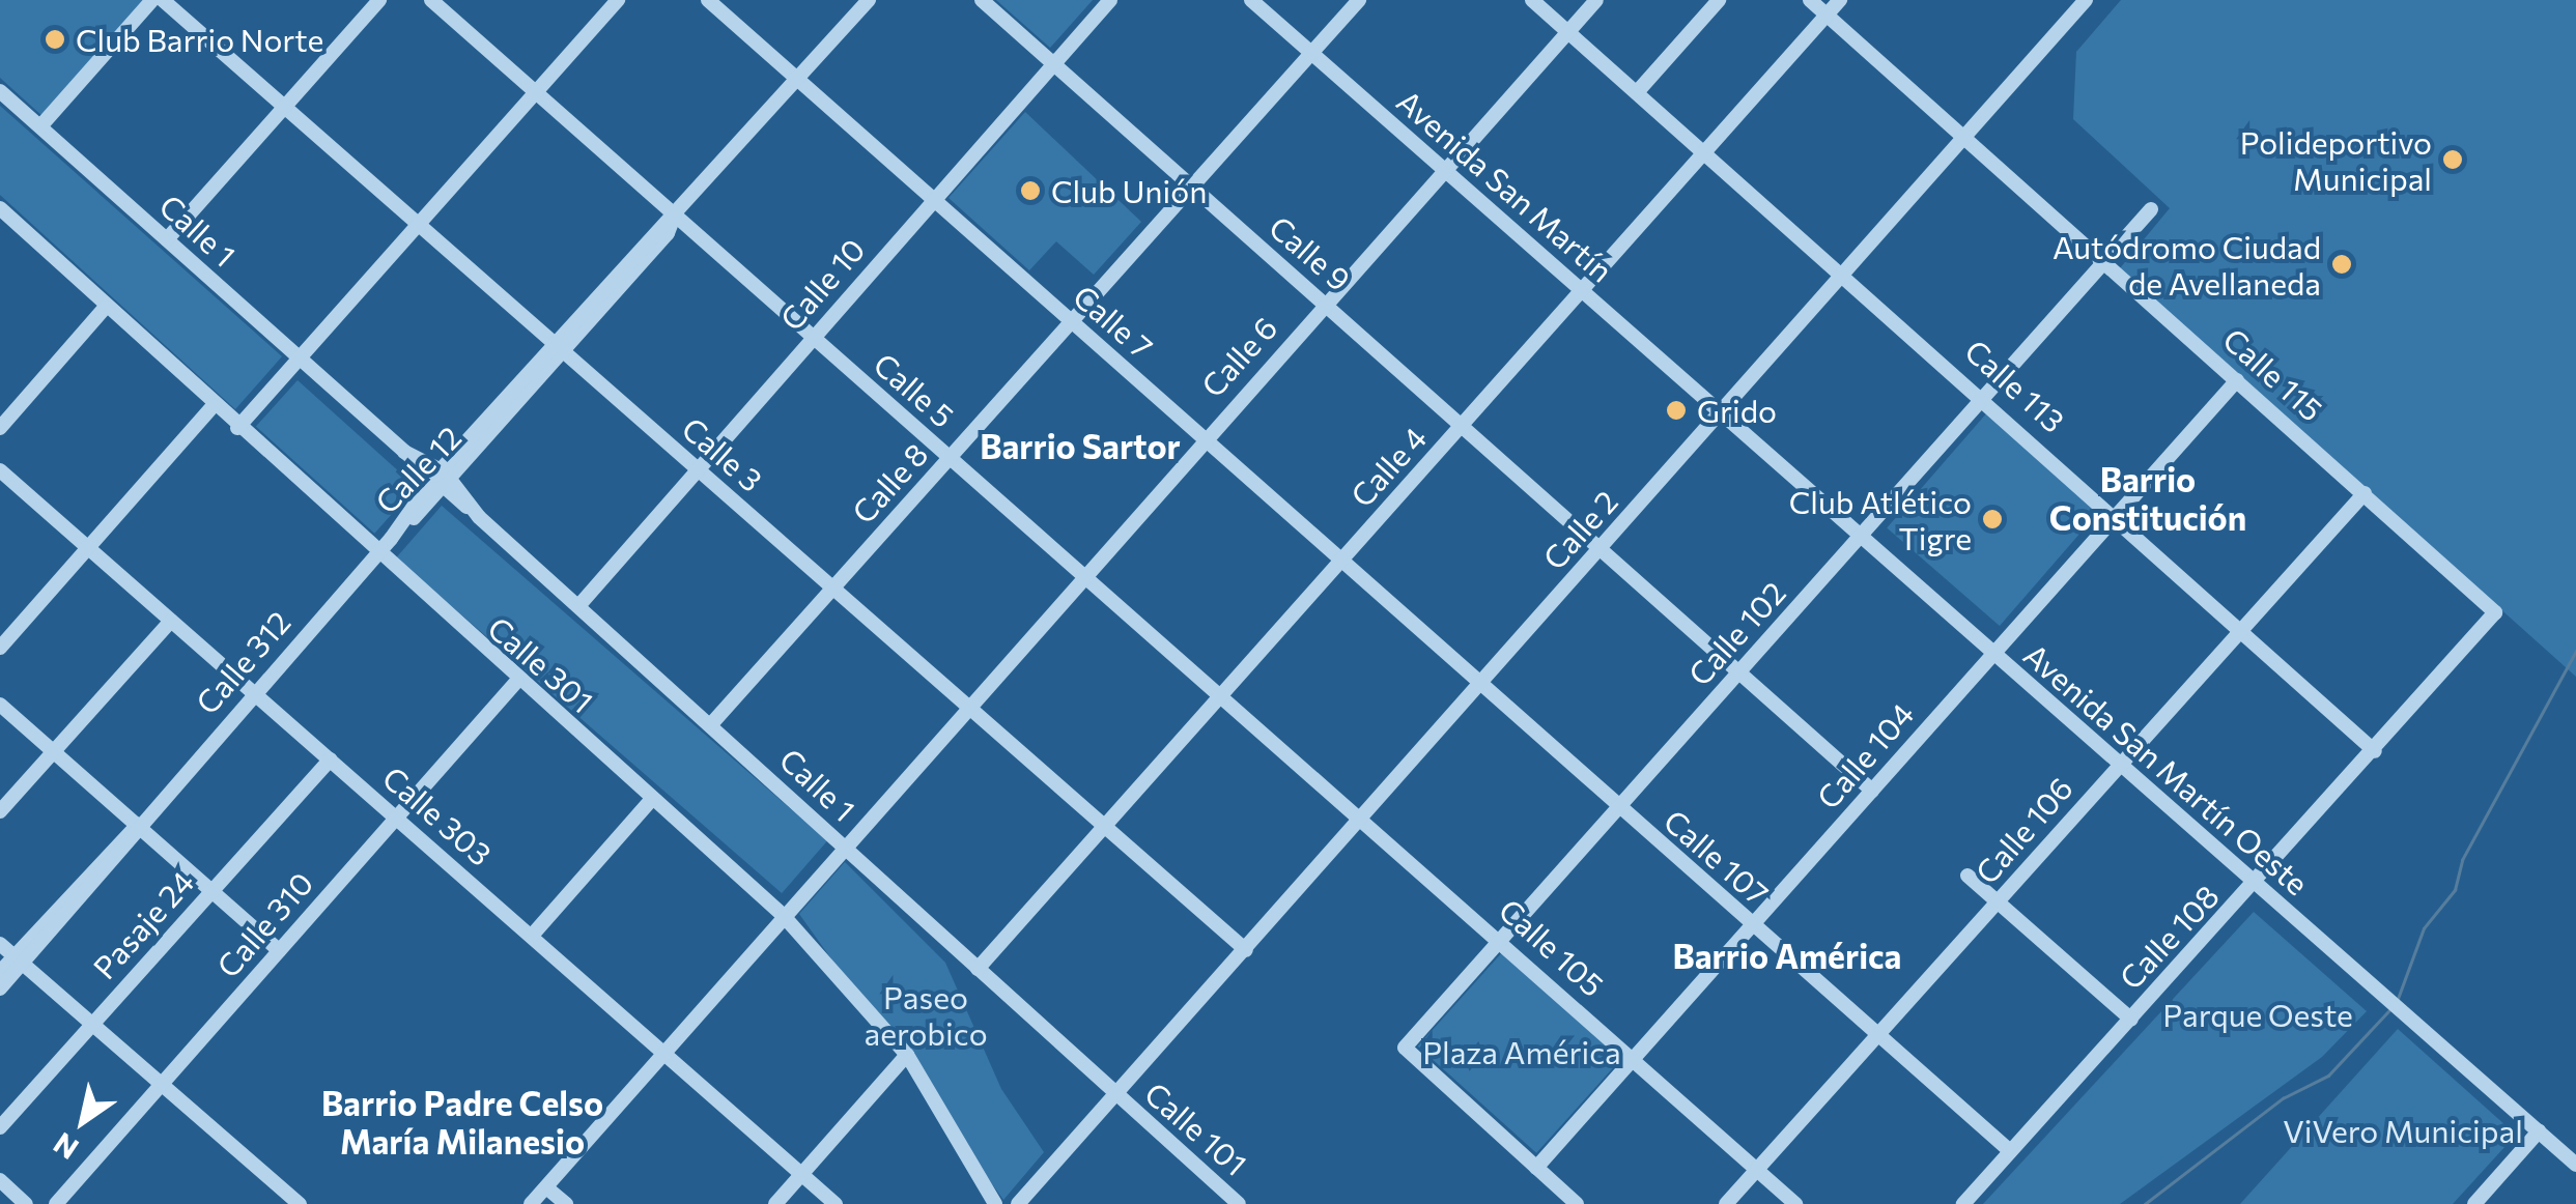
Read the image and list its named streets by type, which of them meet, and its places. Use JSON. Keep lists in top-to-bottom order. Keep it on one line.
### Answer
{"streets":{"street":["Avenida San Martín","Calle 1","Calle 9","Calle 10","Calle 7","Calle 6","Calle 115","Calle 113","Calle 5","Calle 3","Calle 4","Calle 12","Calle 8","Calle 2","Calle 102","Calle 312","Calle 301","Calle 104","Avenida San Martín Oeste","Calle 303","Calle 106","Calle 107","Pasaje 24","Calle 310","Calle 108","Calle 105","Calle 101"]},"crossings":[["Avenida San Martín","Calle 6"],["Avenida San Martín","Calle 4"],["Avenida San Martín","Calle 8"],["Avenida San Martín","Calle 2"],["Avenida San Martín","Avenida San Martín Oeste"],["Calle 1","Calle 10"],["Calle 1","Calle 6"],["Calle 1","Calle 4"],["Calle 1","Calle 12"],["Calle 1","Calle 8"],["Calle 1","Calle 2"],["Calle 1","Calle 101"],["Calle 9","Calle 10"],["Calle 9","Calle 6"],["Calle 9","Calle 4"],["Calle 9","Calle 8"],["Calle 9","Calle 2"],["Calle 9","Calle 102"],["Calle 9","Calle 104"],["Calle 10","Calle 7"],["Calle 10","Calle 5"],["Calle 10","Calle 3"],["Calle 7","Calle 6"],["Calle 7","Calle 4"],["Calle 7","Calle 12"],["Calle 7","Calle 8"],["Calle 7","Calle 2"],["Calle 7","Calle 107"],["Calle 6","Calle 113"],["Calle 6","Calle 5"],["Calle 6","Calle 3"],["Calle 6","Calle 301"],["Calle 6","Calle 303"],["Calle 115","Calle 4"],["Calle 115","Calle 2"],["Calle 115","Calle 102"],["Calle 115","Calle 104"],["Calle 115","Calle 106"],["Calle 115","Calle 108"],["Calle 113","Calle 4"],["Calle 113","Calle 2"],["Calle 113","Calle 102"],["Calle 113","Calle 104"],["Calle 113","Calle 106"],["Calle 113","Calle 108"],["Calle 5","Calle 4"],["Calle 5","Calle 12"],["Calle 5","Calle 8"],["Calle 5","Calle 2"],["Calle 5","Calle 105"],["Calle 3","Calle 4"],["Calle 3","Calle 12"],["Calle 3","Calle 8"],["Calle 3","Calle 2"],["Calle 12","Calle 312"],["Calle 2","Avenida San Martín Oeste"],["Calle 2","Calle 107"],["Calle 2","Calle 105"],["Calle 2","Calle 101"],["Calle 102","Calle 104"],["Calle 102","Avenida San Martín Oeste"],["Calle 102","Calle 107"],["Calle 102","Calle 105"],["Calle 312","Calle 301"],["Calle 312","Calle 303"],["Calle 301","Calle 310"],["Calle 104","Avenida San Martín Oeste"],["Calle 104","Calle 107"],["Calle 104","Calle 105"],["Avenida San Martín Oeste","Calle 106"],["Avenida San Martín Oeste","Calle 108"],["Calle 303","Pasaje 24"],["Calle 303","Calle 310"],["Calle 106","Calle 107"],["Calle 106","Calle 105"],["Calle 107","Calle 108"]],"districts":["Barrio Sartor","Barrio Constitución","Barrio América","Barrio Padre Celso María Milanesio"],"parks":["Paseo aerobico","Parque Oeste","Plaza América","ViVero Municipal"],"places":["Club Barrio Norte","Polideportivo Municipal","Club Unión","Autódromo Ciudad de Avellaneda","Grido","Club Atlético Tigre"],"north":"bottom left"}
